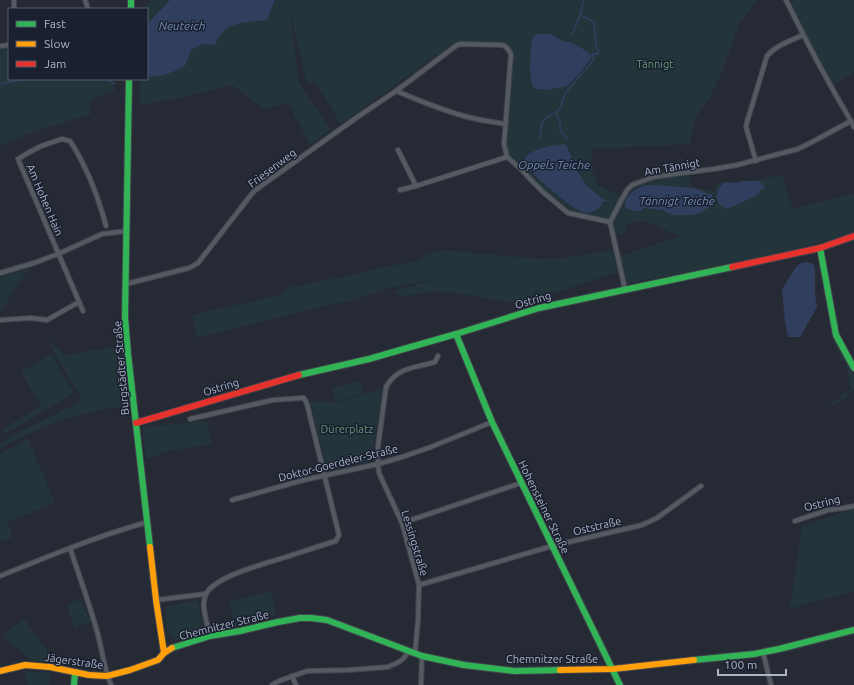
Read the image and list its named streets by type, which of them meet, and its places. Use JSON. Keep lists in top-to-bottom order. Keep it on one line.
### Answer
{"streets":{"main road":["Ostring","Burgstädter Straße","Hohensteiner Straße","Chemnitzer Straße","Jägerstraße"],"street":["Am Tännigt","Friesenweg","Am Hohen Hain","Doktor-Goerdeler-Straße","Oststraße","Lessingstraße"]},"crossings":[["Friesenweg","Burgstädter Straße"],["Am Hohen Hain","Burgstädter Straße"],["Ostring","Burgstädter Straße"],["Ostring","Hohensteiner Straße"],["Burgstädter Straße","Chemnitzer Straße"],["Burgstädter Straße","Jägerstraße"],["Doktor-Goerdeler-Straße","Hohensteiner Straße"],["Doktor-Goerdeler-Straße","Lessingstraße"],["Hohensteiner Straße","Oststraße"],["Hohensteiner Straße","Chemnitzer Straße"],["Oststraße","Lessingstraße"],["Lessingstraße","Chemnitzer Straße"],["Chemnitzer Straße","Jägerstraße"]],"water":["Neuteich","Oppels Teiche","Tännigt Teiche"],"parks":["Tännigt","Dürerplatz"],"legend":["Fast","Slow","Jam"],"scale_bar":"100 m"}
